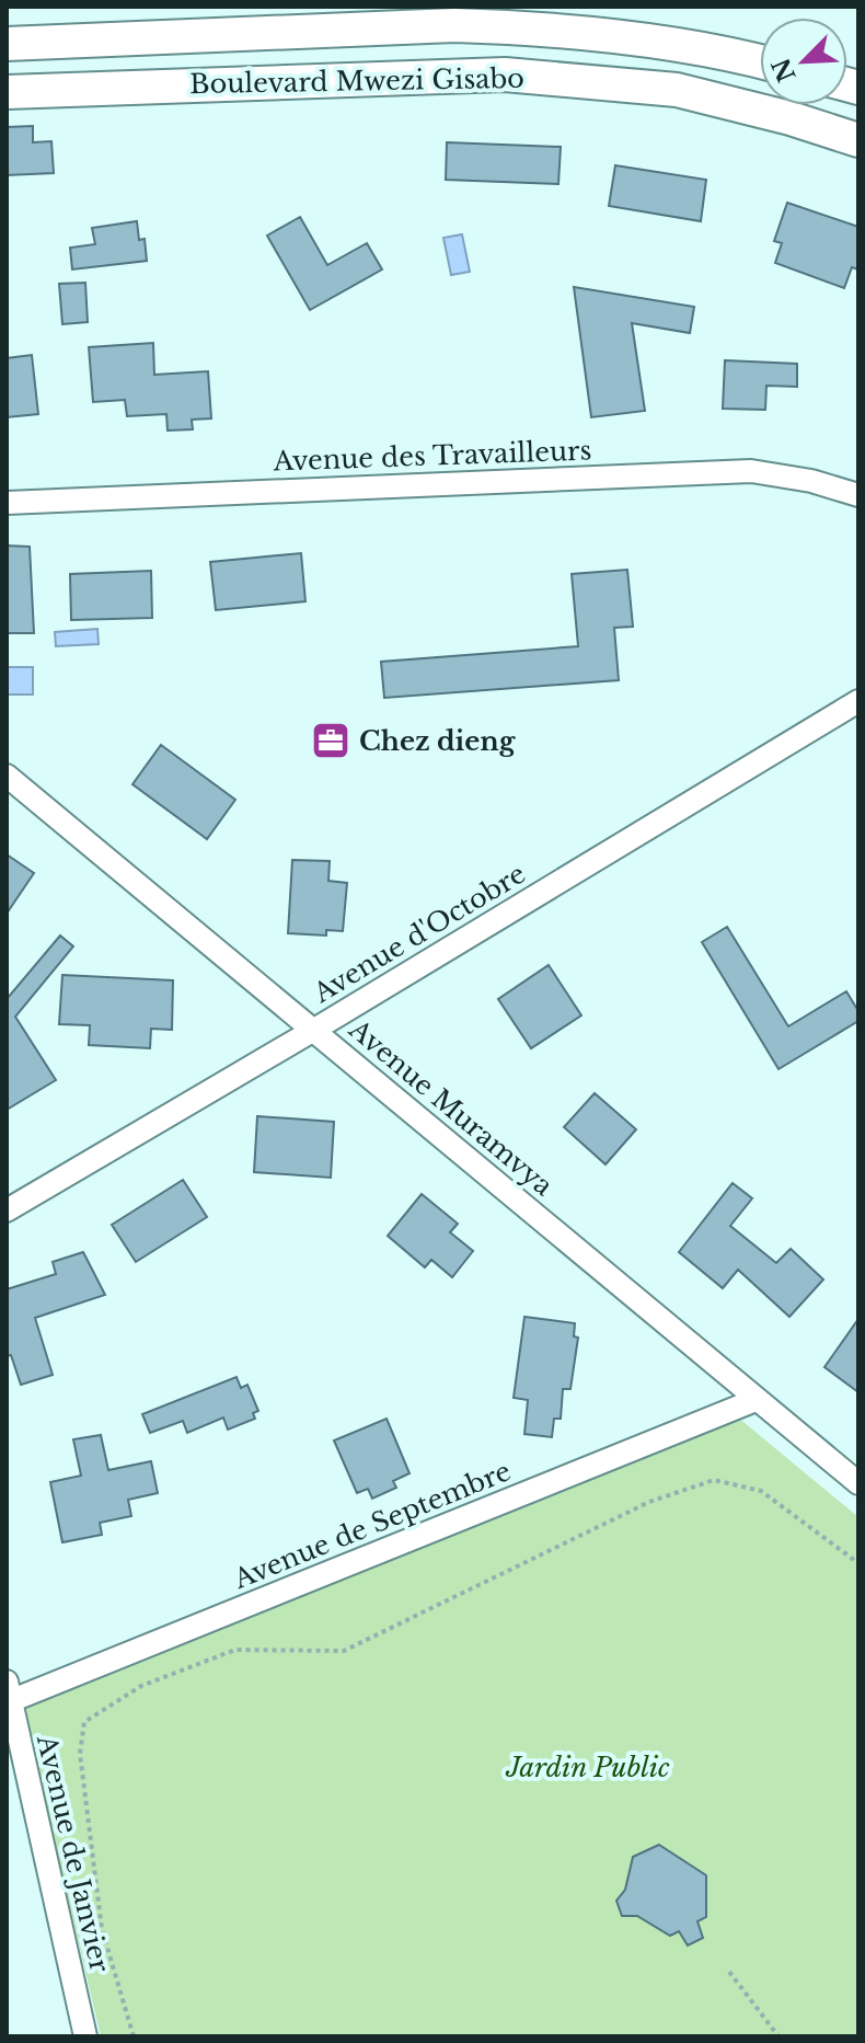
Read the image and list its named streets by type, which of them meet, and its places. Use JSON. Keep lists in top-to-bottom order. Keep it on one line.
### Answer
{"streets":{"main road":["Boulevard Mwezi Gisabo"],"street":["Avenue des Travailleurs","Avenue d'Octobre","Avenue Muramvya","Avenue de Septembre","Avenue de Janvier"]},"crossings":[["Avenue d'Octobre","Avenue Muramvya"],["Avenue Muramvya","Avenue de Septembre"],["Avenue de Septembre","Avenue de Janvier"]],"parks":["Jardin Public"],"places":{"office":["Chez dieng"]},"north":"bottom left"}
